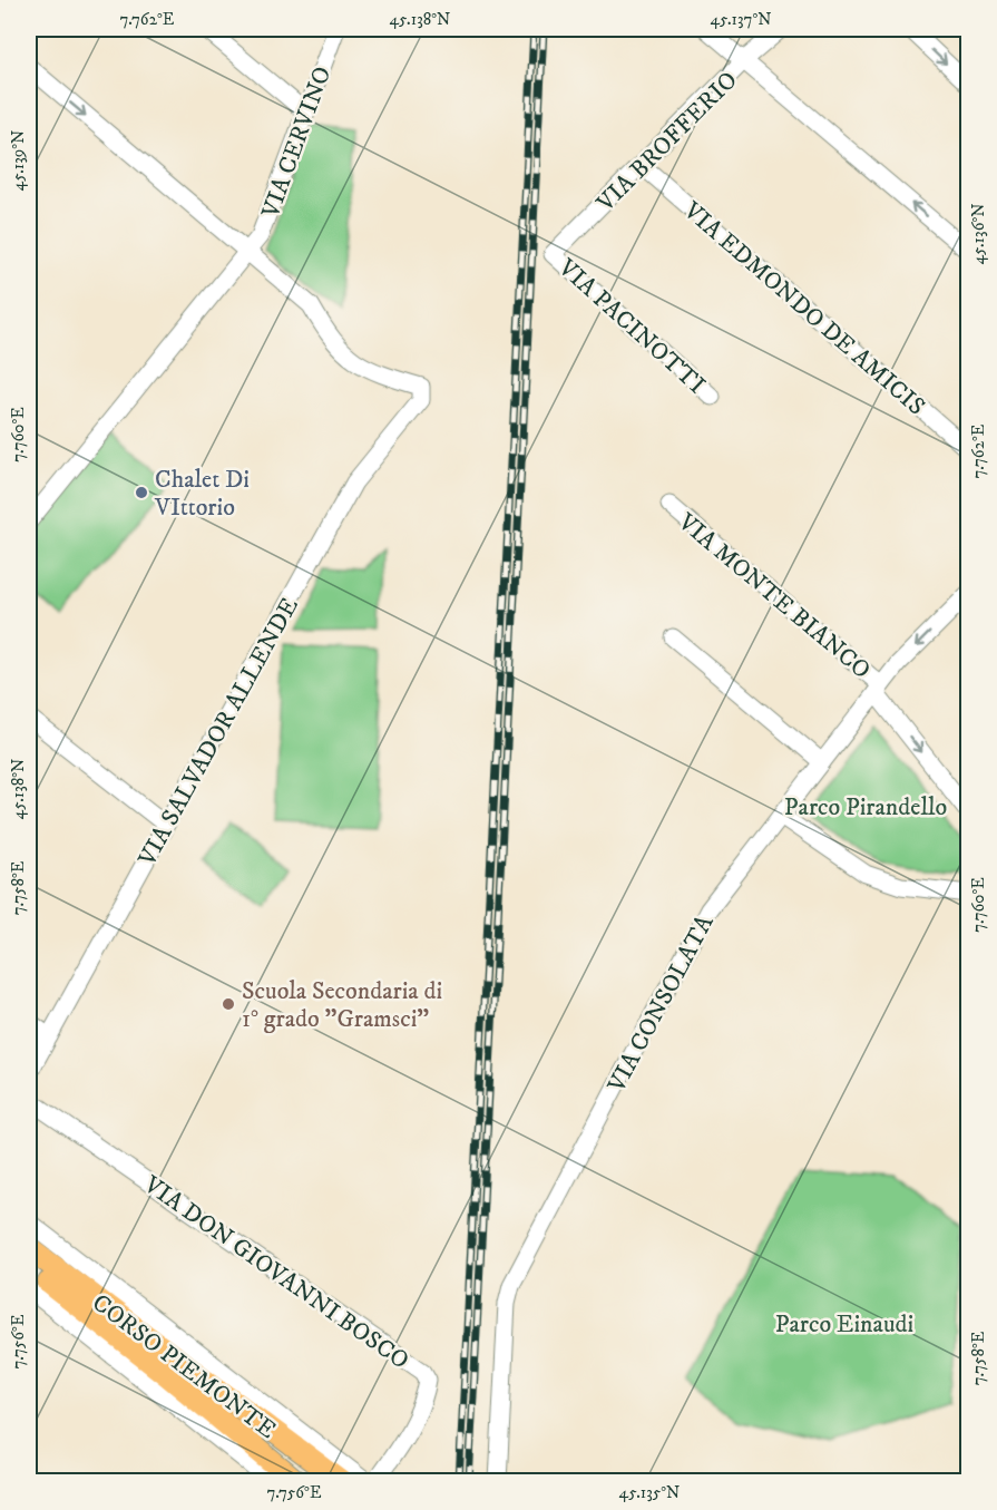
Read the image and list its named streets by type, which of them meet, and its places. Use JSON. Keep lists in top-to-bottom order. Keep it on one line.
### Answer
{"streets":{"main road":["CORSO PIEMONTE"],"street":["VIA BROFFERIO","VIA CERVINO","VIA EDMONDO DE AMICIS","VIA PACINOTTI","VIA MONTE BIANCO","VIA SALVADOR ALLENDE","VIA CONSOLATA","VIA DON GIOVANNI BOSCO"]},"crossings":[["VIA BROFFERIO","VIA EDMONDO DE AMICIS"],["VIA BROFFERIO","VIA PACINOTTI"],["VIA CERVINO","VIA SALVADOR ALLENDE"],["VIA MONTE BIANCO","VIA CONSOLATA"]],"one_way":["VIA MONTE BIANCO"],"parks":["Parco Pirandello","Parco Einaudi"],"places":["Chalet Di VIttorio","Scuola Secondaria di 1° grado \"Gramsci\""],"coordinates":["7.762°E","45.138°N","45.137°N","45.139°N","45.136°N","7.760°E","7.758°E","7.756°E","45.135°N"]}
